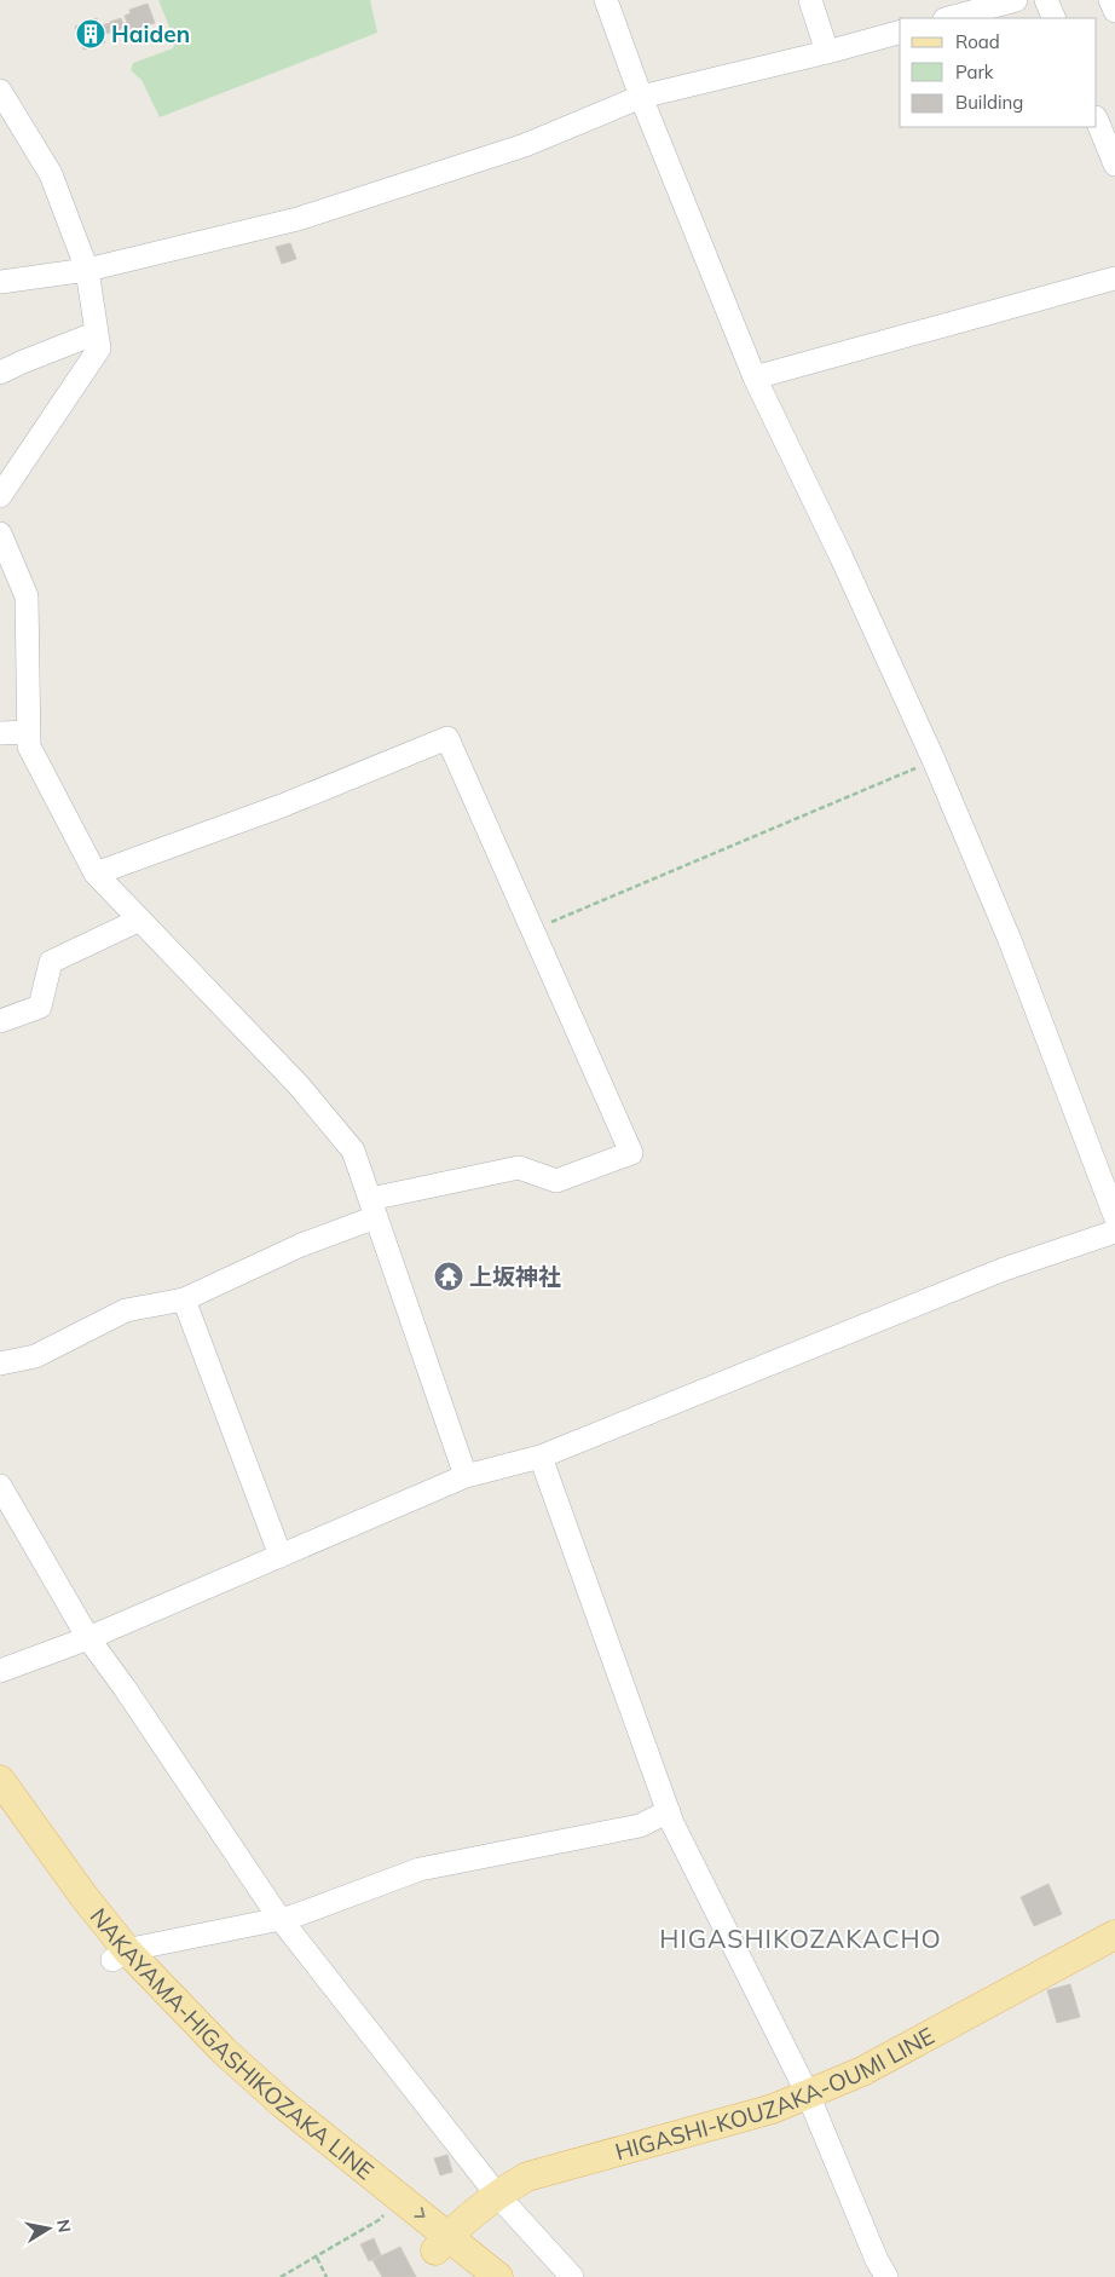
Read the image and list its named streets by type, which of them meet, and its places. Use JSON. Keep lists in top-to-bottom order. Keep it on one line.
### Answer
{"streets":{"main road":["NAKAYAMA-HIGASHIKOZAKA LINE","HIGASHI-KOUZAKA-OUMI LINE"]},"crossings":[["NAKAYAMA-HIGASHIKOZAKA LINE","HIGASHI-KOUZAKA-OUMI LINE"]],"districts":["HIGASHIKOZAKACHO"],"places":{"building":["Haiden"],"temple":["上坂神社"]},"legend":["Road","Park","Building"],"north":"right"}
